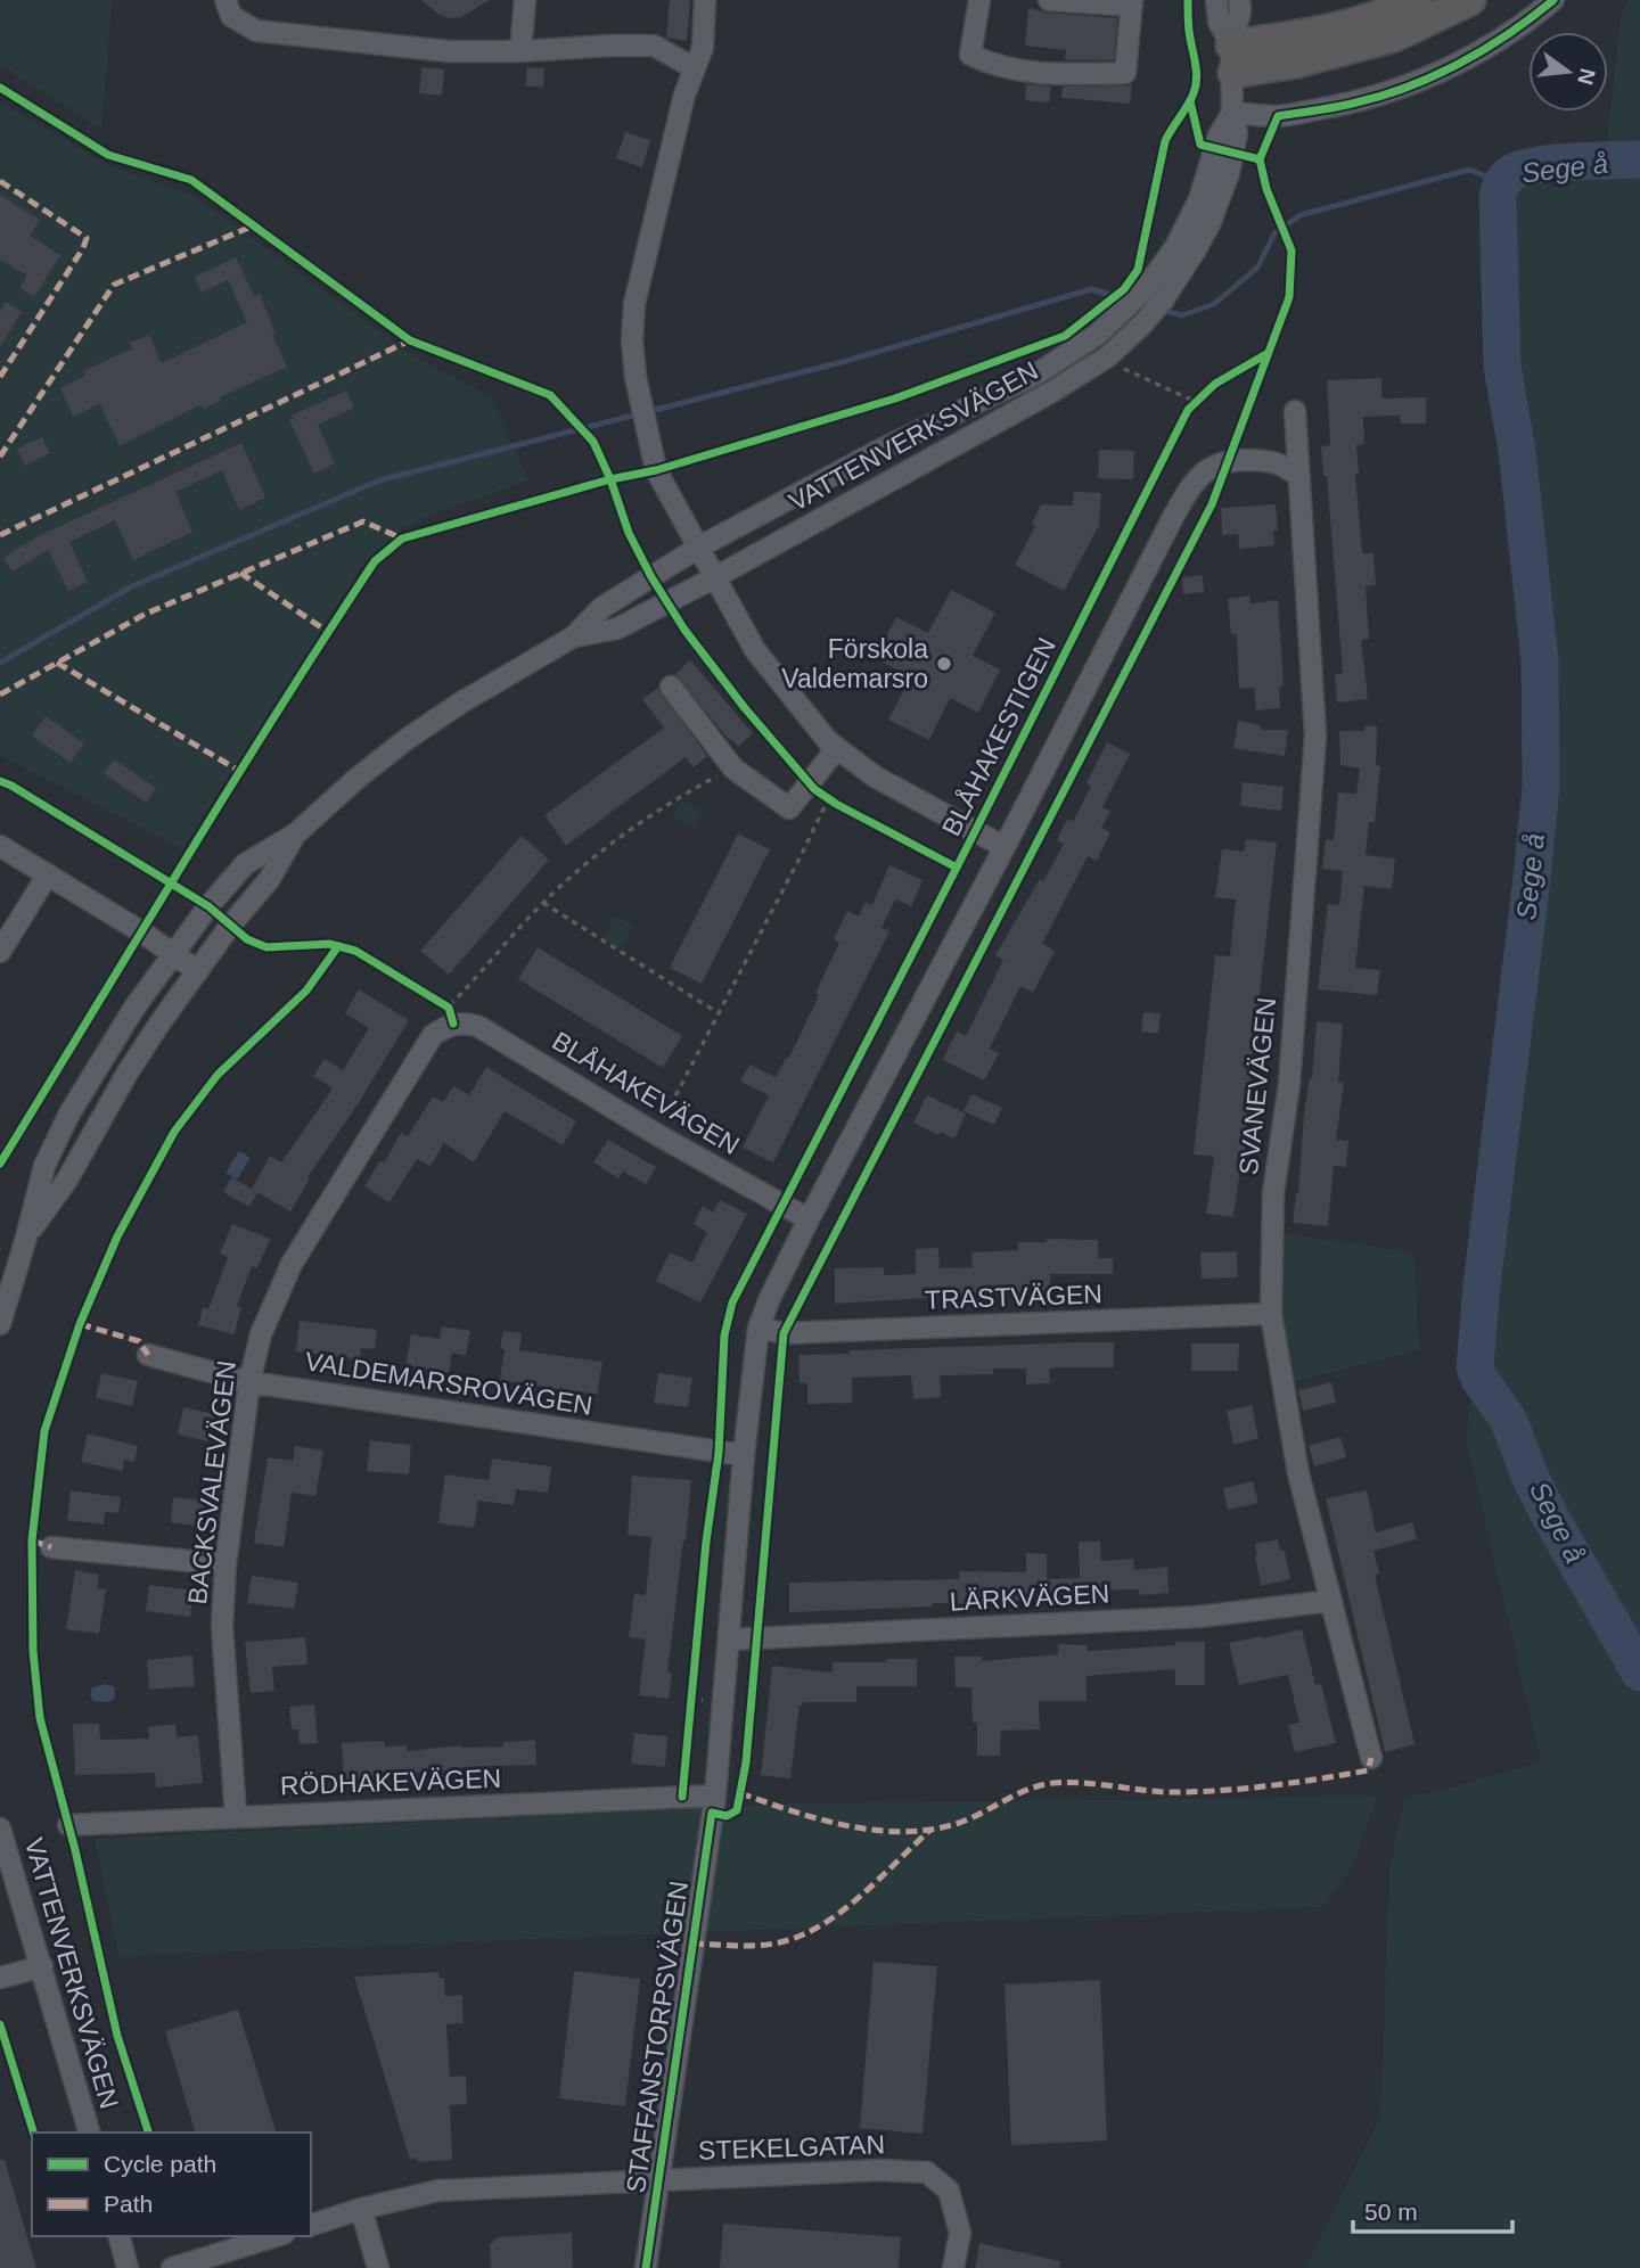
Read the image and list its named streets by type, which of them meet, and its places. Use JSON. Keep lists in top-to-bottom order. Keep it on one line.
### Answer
{"streets":{"street":["VATTENVERKSVÄGEN","SVANEVÄGEN","BLÅHAKEVÄGEN","TRASTVÄGEN","VALDEMARSROVÄGEN","BACKSVALEVÄGEN","LÄRKVÄGEN","RÖDHAKEVÄGEN","STAFFANSTORPSVÄGEN","STEKELGATAN"],"cycle path":["BLÅHAKESTIGEN"]},"crossings":[["SVANEVÄGEN","TRASTVÄGEN"],["SVANEVÄGEN","LÄRKVÄGEN"],["SVANEVÄGEN","STAFFANSTORPSVÄGEN"],["BLÅHAKEVÄGEN","BACKSVALEVÄGEN"],["BLÅHAKEVÄGEN","STAFFANSTORPSVÄGEN"],["TRASTVÄGEN","STAFFANSTORPSVÄGEN"],["VALDEMARSROVÄGEN","BACKSVALEVÄGEN"],["VALDEMARSROVÄGEN","STAFFANSTORPSVÄGEN"],["BACKSVALEVÄGEN","RÖDHAKEVÄGEN"],["LÄRKVÄGEN","STAFFANSTORPSVÄGEN"],["RÖDHAKEVÄGEN","STAFFANSTORPSVÄGEN"],["STAFFANSTORPSVÄGEN","STEKELGATAN"]],"water":["Sege å"],"places":["Förskola Valdemarsro"],"legend":["Cycle path","Path"],"scale_bar":"50 m","north":"right"}
